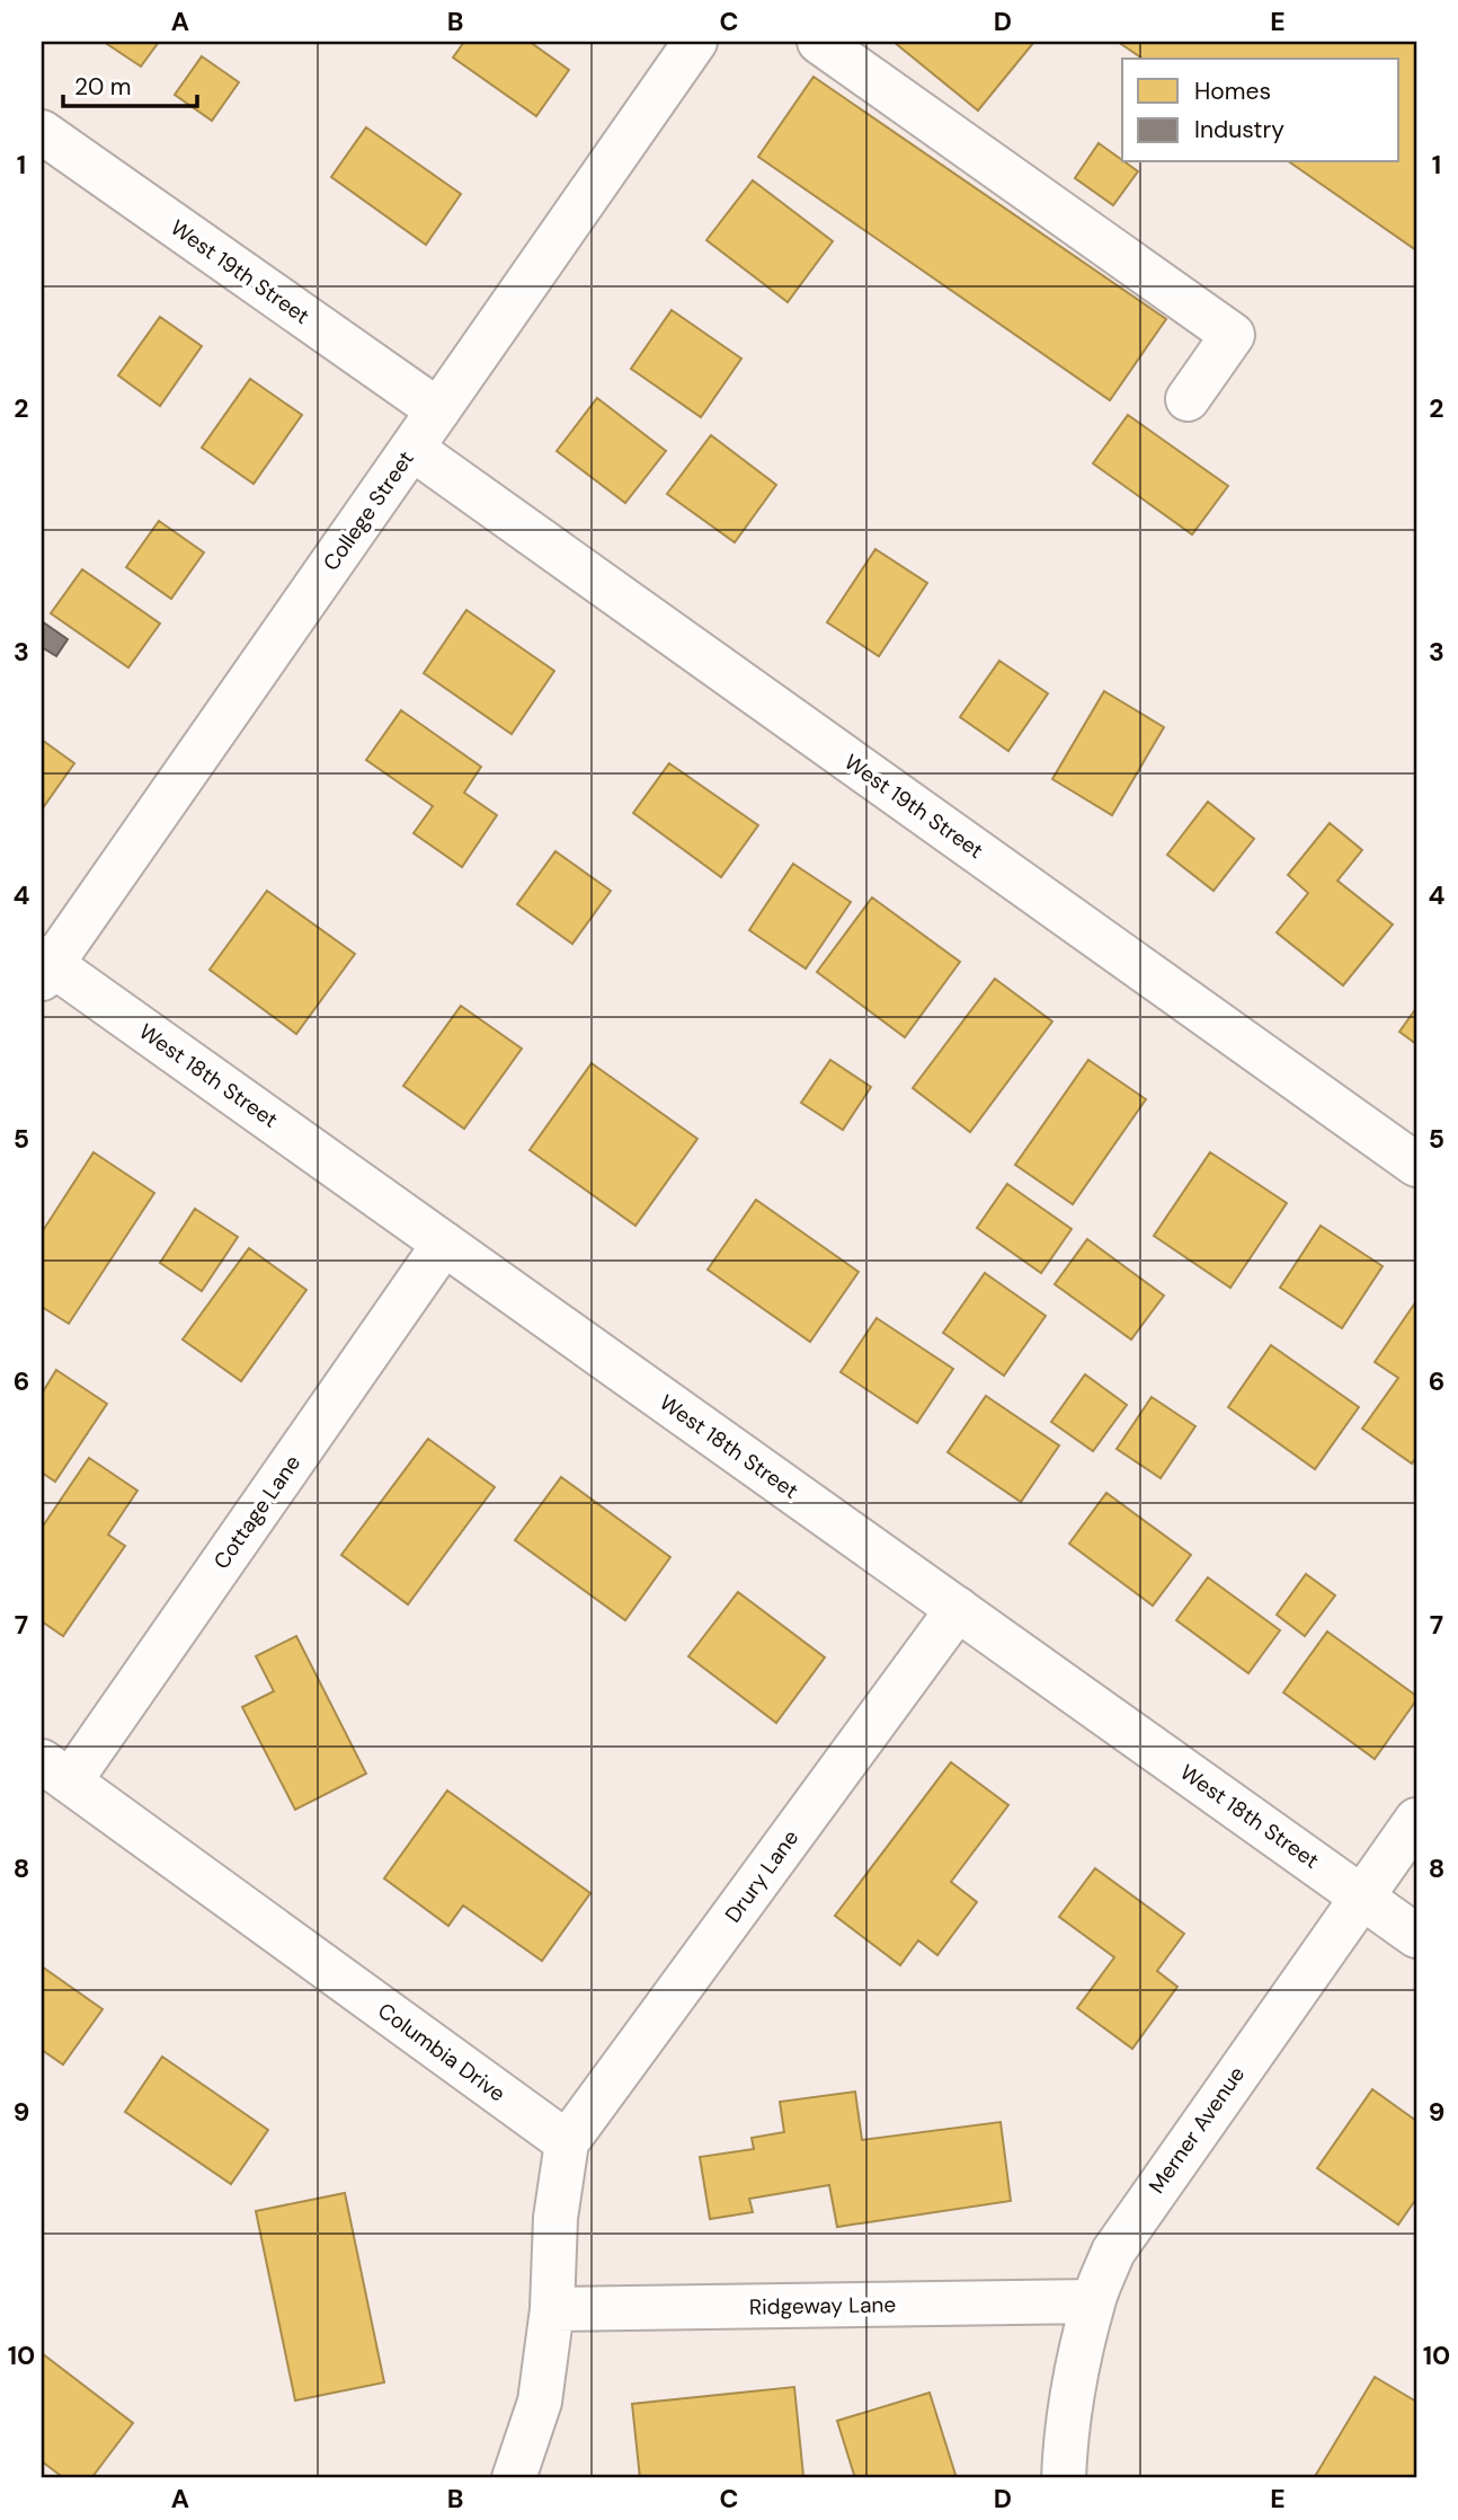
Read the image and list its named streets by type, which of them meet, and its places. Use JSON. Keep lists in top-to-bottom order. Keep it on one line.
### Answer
{"streets":{"street":["West 19th Street","College Street","West 18th Street","Cottage Lane","Drury Lane","Columbia Drive","Merner Avenue","Ridgeway Lane"]},"crossings":[["West 19th Street","College Street"],["College Street","West 18th Street"],["West 18th Street","Cottage Lane"],["West 18th Street","Drury Lane"],["West 18th Street","Merner Avenue"],["Cottage Lane","Columbia Drive"],["Drury Lane","Columbia Drive"],["Merner Avenue","Ridgeway Lane"]],"legend":["Homes","Industry"],"scale_bar":"20 m","grid":{"columns":["A","B","C","D","E"],"rows":["1","2","3","4","5","6","7","8","9","10"]}}
